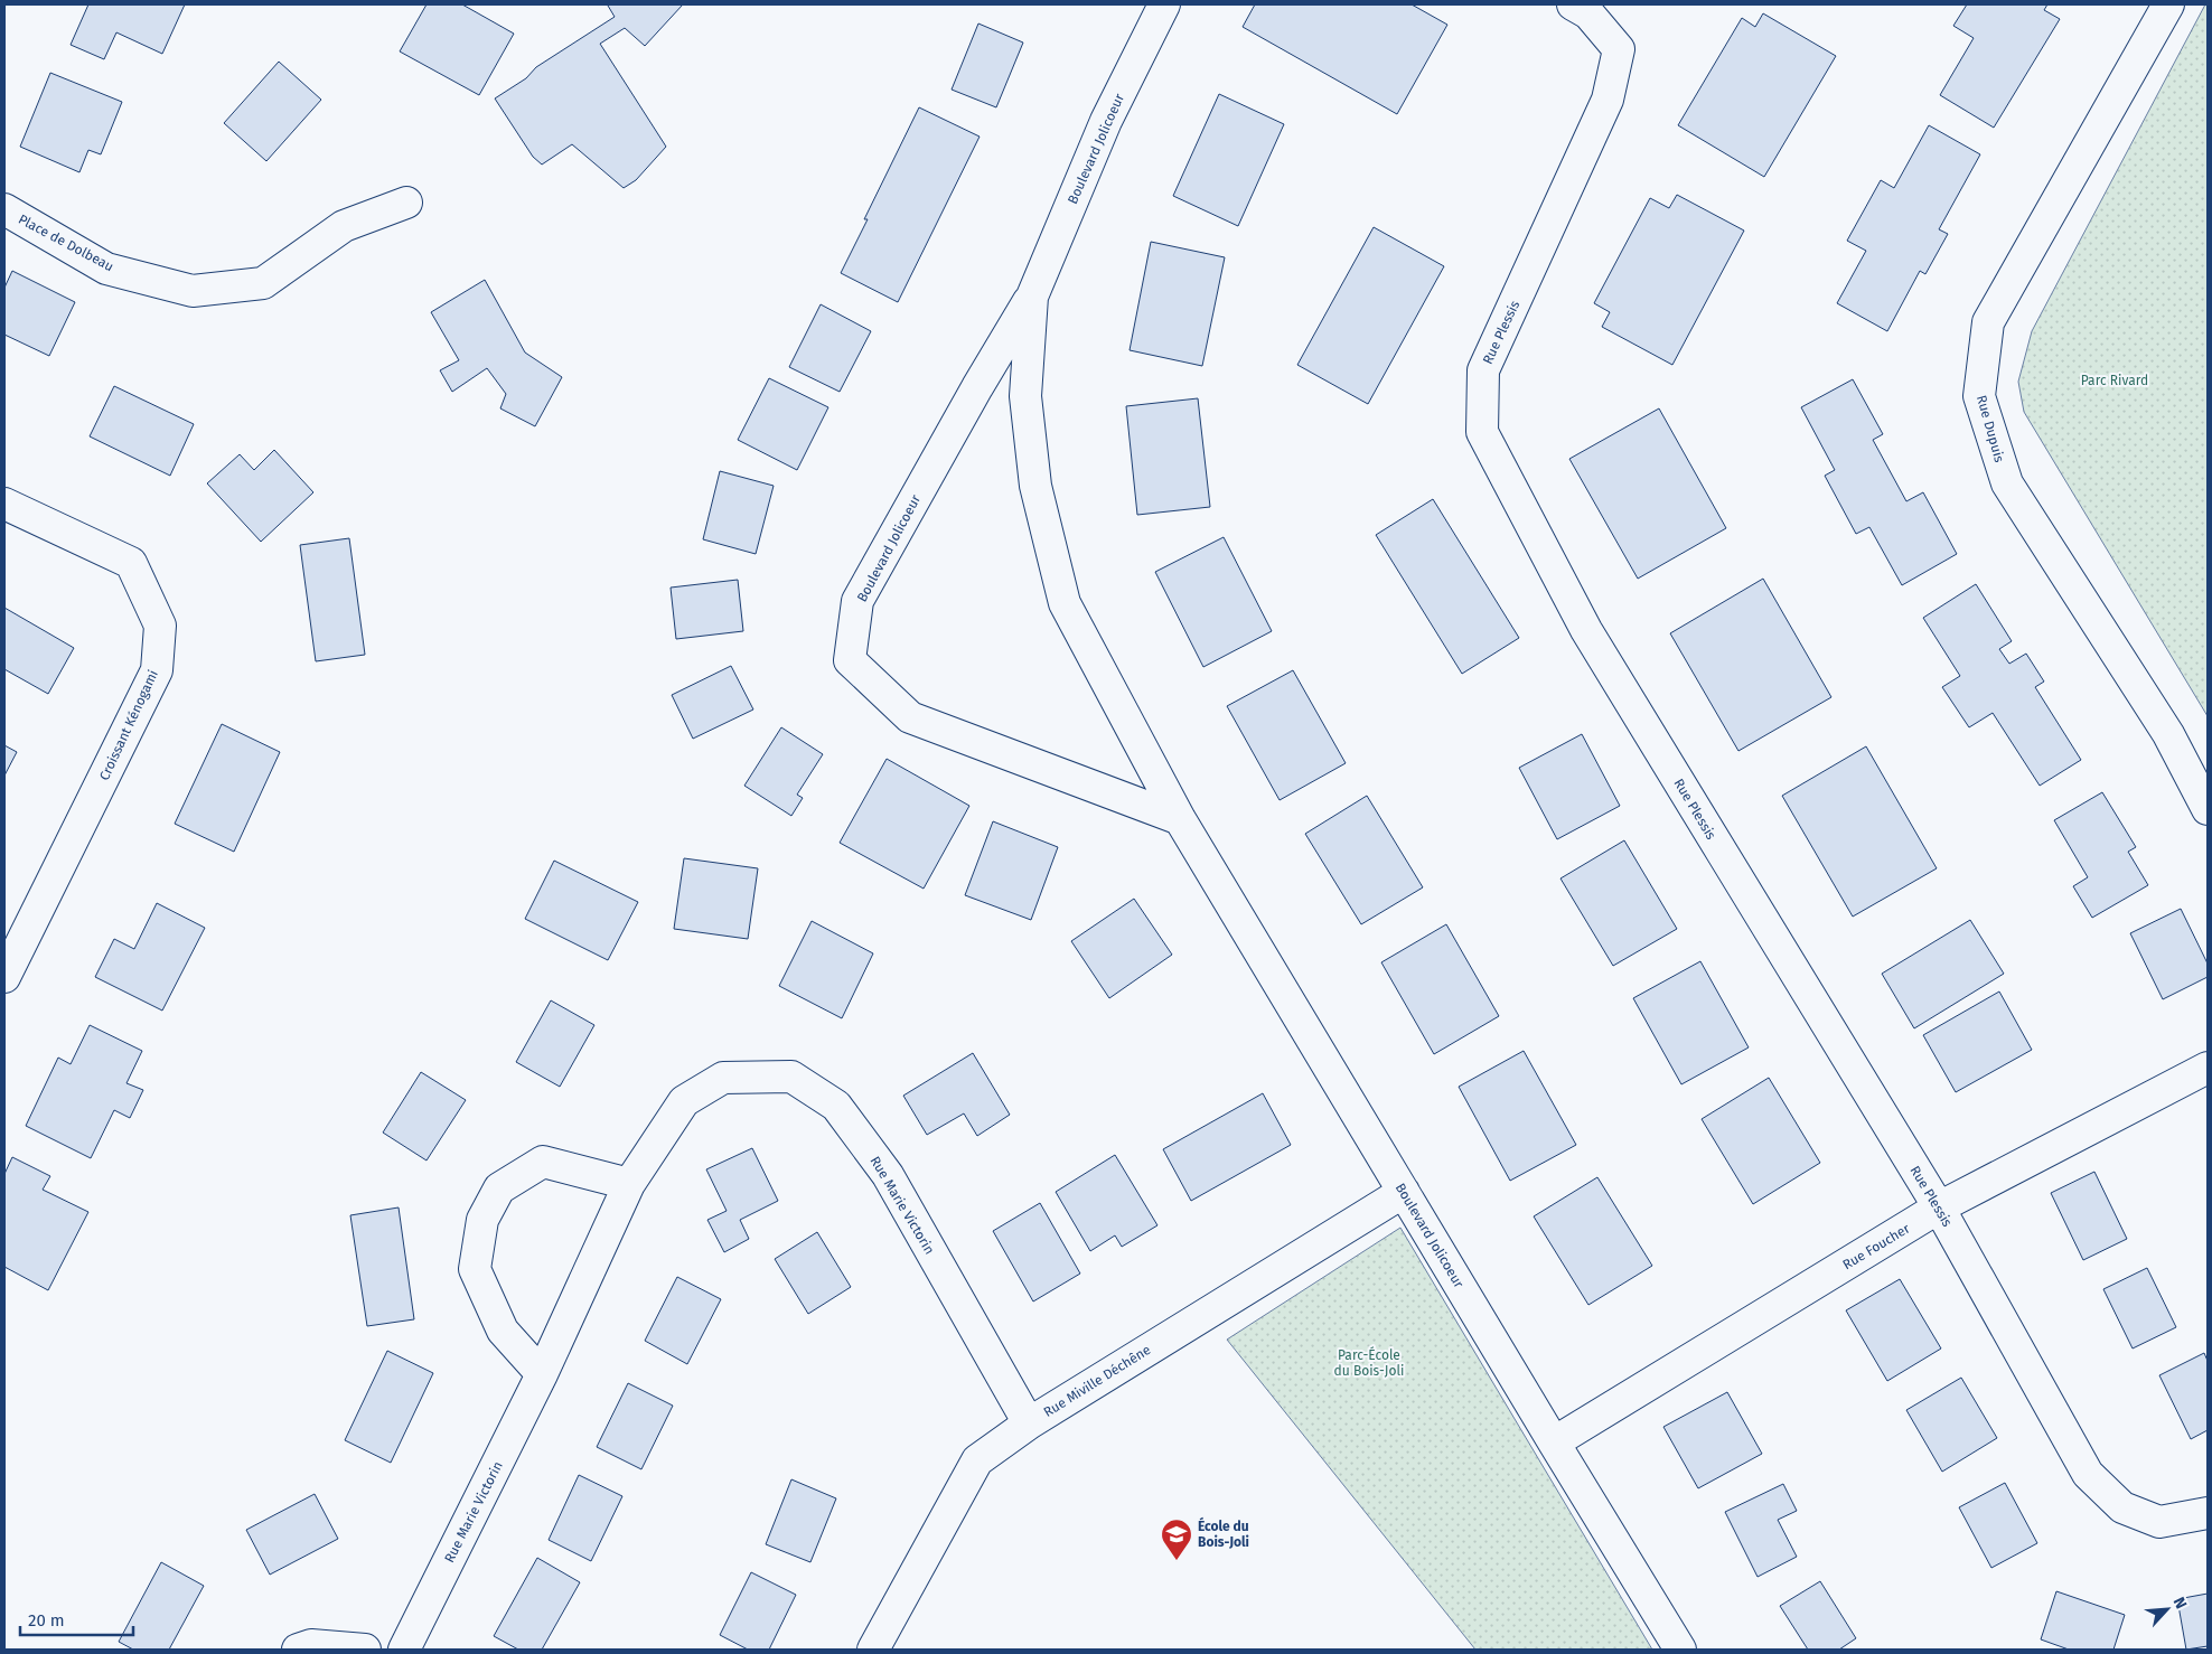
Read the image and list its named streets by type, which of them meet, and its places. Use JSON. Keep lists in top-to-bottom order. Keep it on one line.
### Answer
{"streets":{"street":["Boulevard Jolicoeur","Place de Dolbeau","Rue Plessis","Rue Dupuis","Croissant Kénogami","Rue Marie Victorin","Rue Foucher","Rue Miville Déchêne"]},"crossings":[["Boulevard Jolicoeur","Rue Foucher"],["Boulevard Jolicoeur","Rue Miville Déchêne"],["Rue Plessis","Rue Foucher"],["Rue Marie Victorin","Rue Miville Déchêne"]],"parks":["Parc Rivard","Parc-École du Bois-Joli"],"places":{"school or university":["École du Bois-Joli"]},"scale_bar":"20 m","north":"top right"}
